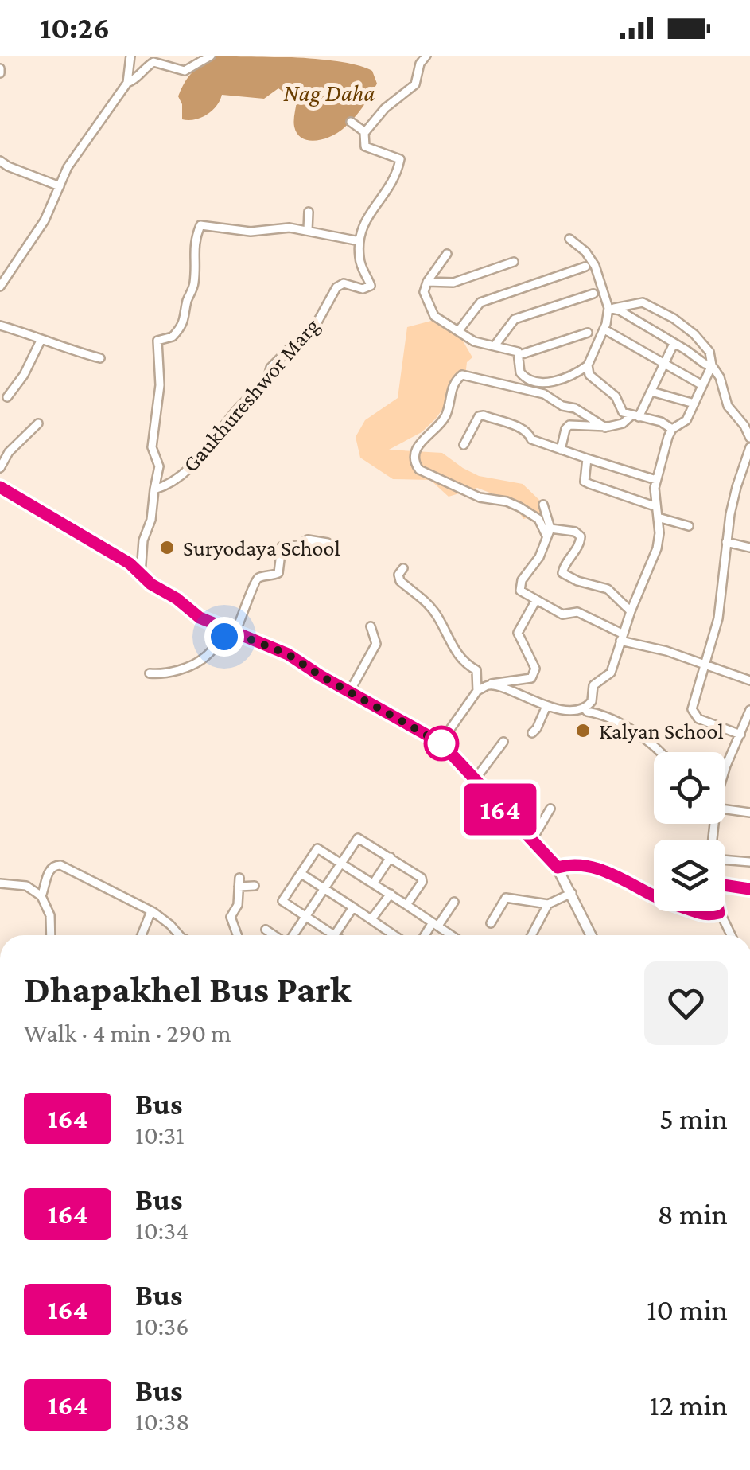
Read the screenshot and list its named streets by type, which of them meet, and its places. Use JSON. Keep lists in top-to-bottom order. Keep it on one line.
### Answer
{"streets":{"street":["Gaukhureshwor Marg"]},"water":["Nag Daha"],"places":["Suryodaya School","Kalyan School"],"lines":["bus line 164"],"page":{"status":"10:26","on_map":"164","heading":["Dhapakhel Bus Park","Walk · 4 min · 290 m"],"list":[{"mark":"164","name":"Bus","note":"10:31","value":"5 min"},{"mark":"164","name":"Bus","note":"10:34","value":"8 min"},{"mark":"164","name":"Bus","note":"10:36","value":"10 min"},{"mark":"164","name":"Bus","note":"10:38","value":"12 min"}]}}
